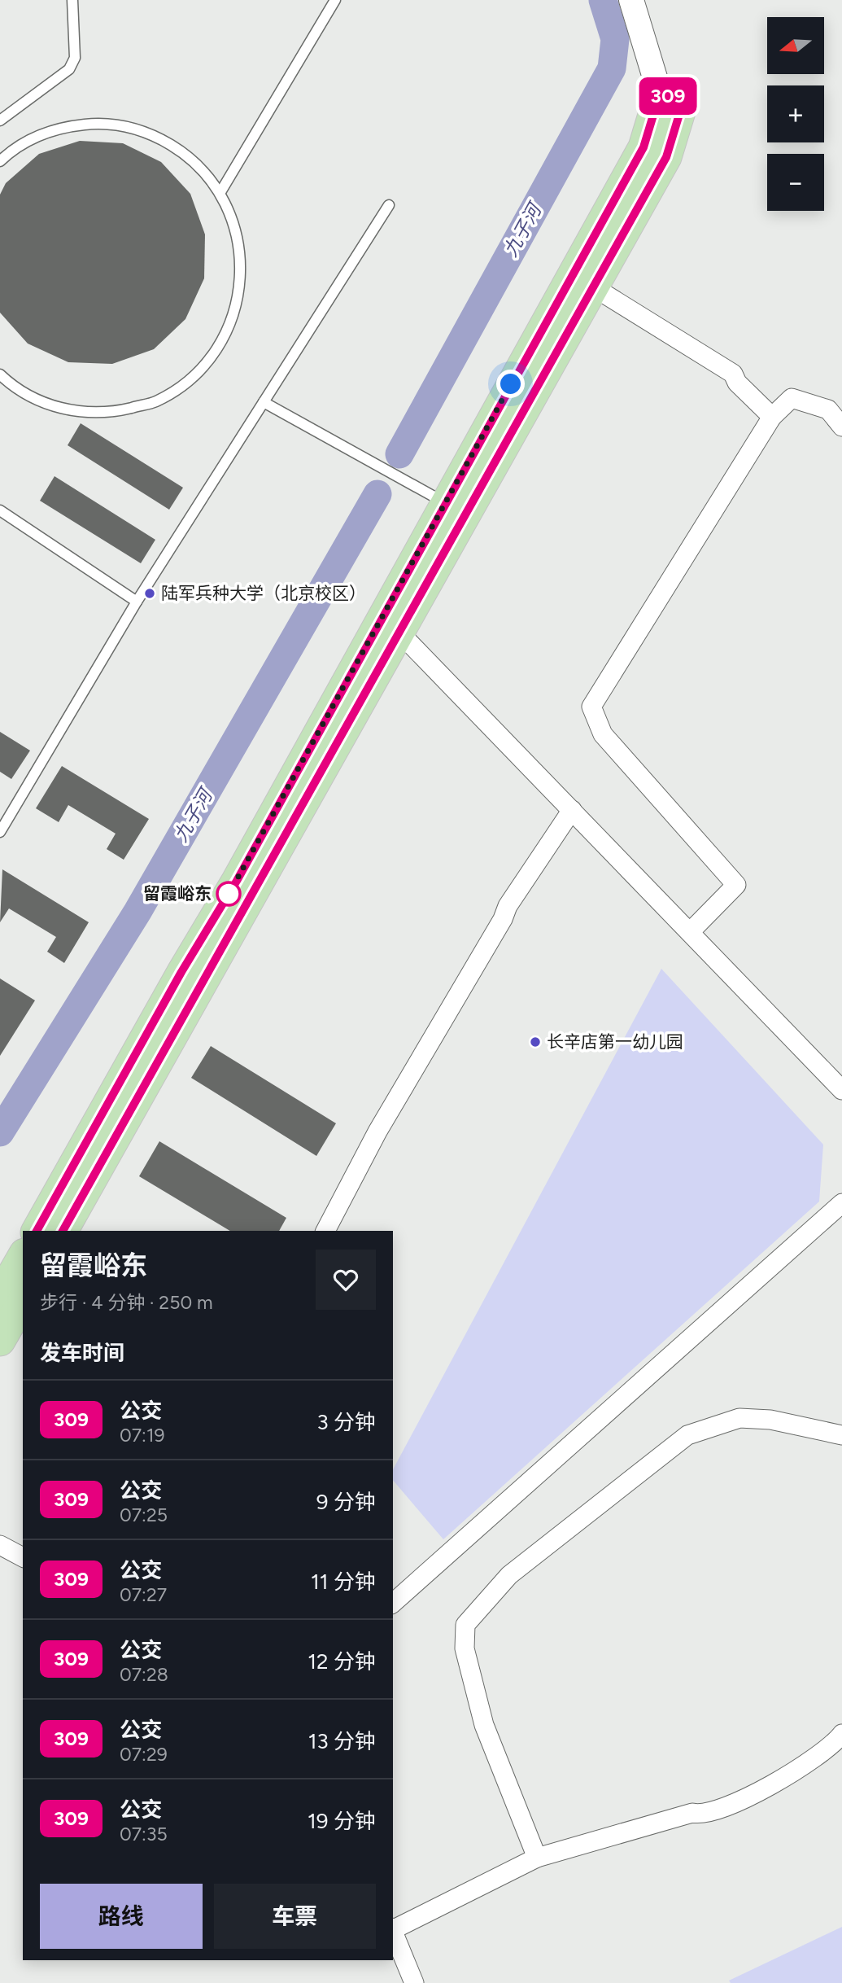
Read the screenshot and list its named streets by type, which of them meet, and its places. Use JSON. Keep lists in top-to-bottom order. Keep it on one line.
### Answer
{"water":["九子河"],"places":["陆军兵种大学（北京校区）","留霞峪东","长辛店第一幼儿园"],"lines":["bus line 309"],"north":"left","page":{"on_map":"309","map_buttons":["+","−"],"heading":[["留霞峪东","步行 · 4 分钟 · 250 m"],"发车时间"],"list":[{"mark":"309","name":"公交","note":"07:19","value":"3 分钟"},{"mark":"309","name":"公交","note":"07:25","value":"9 分钟"},{"mark":"309","name":"公交","note":"07:27","value":"11 分钟"},{"mark":"309","name":"公交","note":"07:28","value":"12 分钟"},{"mark":"309","name":"公交","note":"07:29","value":"13 分钟"},{"mark":"309","name":"公交","note":"07:35","value":"19 分钟"}],"buttons":["路线","车票"]}}
